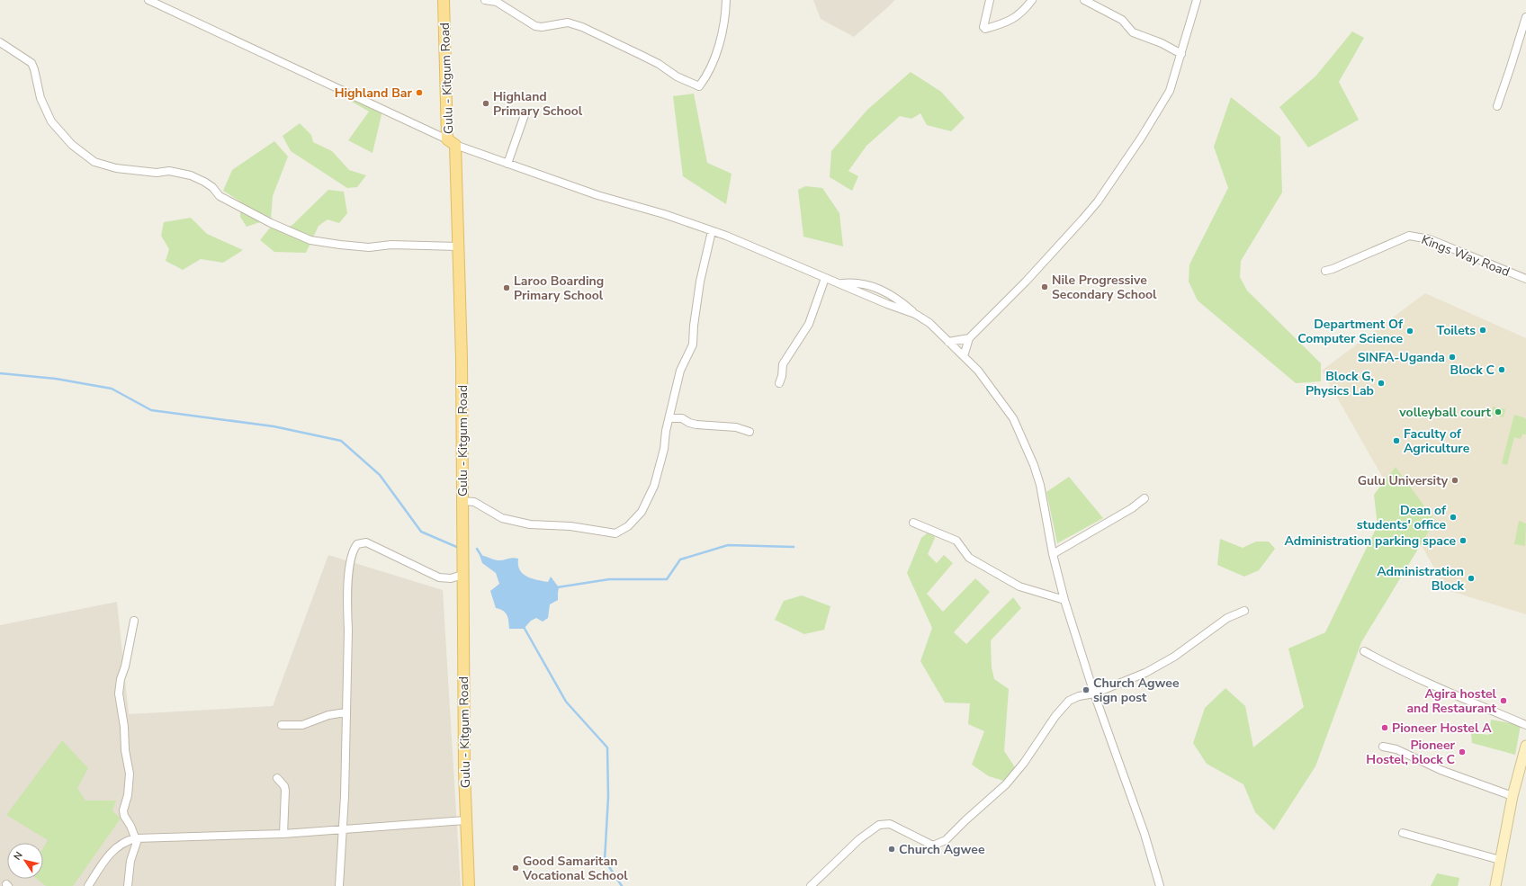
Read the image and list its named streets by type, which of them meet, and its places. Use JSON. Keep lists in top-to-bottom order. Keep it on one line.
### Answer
{"streets":{"main road":["Gulu - Kitgum Road"],"street":["Kings Way Road"]},"places":["Highland Bar","Highland Primary School","Nile Progressive Secondary School","Laroo Boarding Primary School","Toilets","Department Of Computer Science","SINFA-Uganda","Block C","Block G, Physics Lab","volleyball court","Faculty of Agriculture","Gulu University","Dean of students' office","Administration parking space","Administration Block","Church Agwee sign post","Agira hostel and Restaurant","Pioneer Hostel A","Pioneer Hostel, block C","Church Agwee","Good Samaritan Vocational School"],"north":"top left"}
